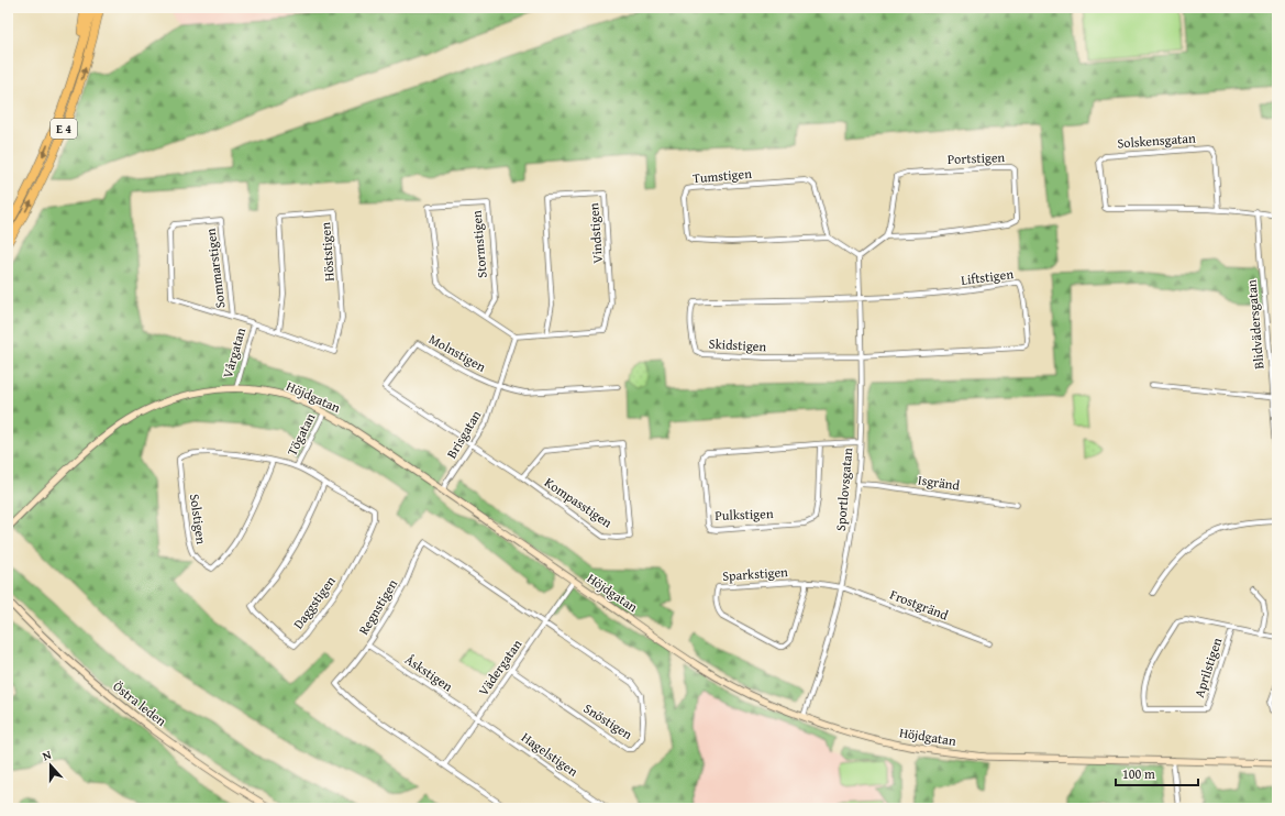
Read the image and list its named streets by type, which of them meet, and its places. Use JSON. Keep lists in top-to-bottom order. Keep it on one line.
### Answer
{"streets":{"highway":["E 4"],"street":["Solskensgatan","Portstigen","Tumstigen","Vindstigen","Stormstigen","Höststigen","Sommarstigen","Liftstigen","Blidvädersgatan","Skidstigen","Vårgatan","Molnstigen","Höjdgatan","Tögatan","Brisgatan","Isgränd","Sportlovsgatan","Kompasstigen","Pulkstigen","Solstigen","Sparkstigen","Daggstigen","Frostgränd","Regnstigen","Vädergatan","Aprilstigen","Åskstigen","Östra leden","Snöstigen","Hagelstigen"]},"crossings":[["Solskensgatan","Blidvädersgatan"],["Vindstigen","Stormstigen"],["Vindstigen","Brisgatan"],["Stormstigen","Brisgatan"],["Höststigen","Sommarstigen"],["Höststigen","Vårgatan"],["Sommarstigen","Vårgatan"],["Liftstigen","Skidstigen"],["Liftstigen","Sportlovsgatan"],["Skidstigen","Sportlovsgatan"],["Vårgatan","Höjdgatan"],["Molnstigen","Brisgatan"],["Molnstigen","Kompasstigen"],["Höjdgatan","Tögatan"],["Höjdgatan","Brisgatan"],["Höjdgatan","Sportlovsgatan"],["Höjdgatan","Vädergatan"],["Tögatan","Solstigen"],["Tögatan","Daggstigen"],["Brisgatan","Kompasstigen"],["Isgränd","Sportlovsgatan"],["Sportlovsgatan","Pulkstigen"],["Sportlovsgatan","Sparkstigen"],["Sportlovsgatan","Frostgränd"],["Solstigen","Daggstigen"],["Sparkstigen","Frostgränd"],["Regnstigen","Vädergatan"],["Regnstigen","Åskstigen"],["Regnstigen","Snöstigen"],["Vädergatan","Åskstigen"],["Vädergatan","Snöstigen"],["Vädergatan","Hagelstigen"],["Åskstigen","Hagelstigen"]],"scale_bar":"100 m","north":"top"}
